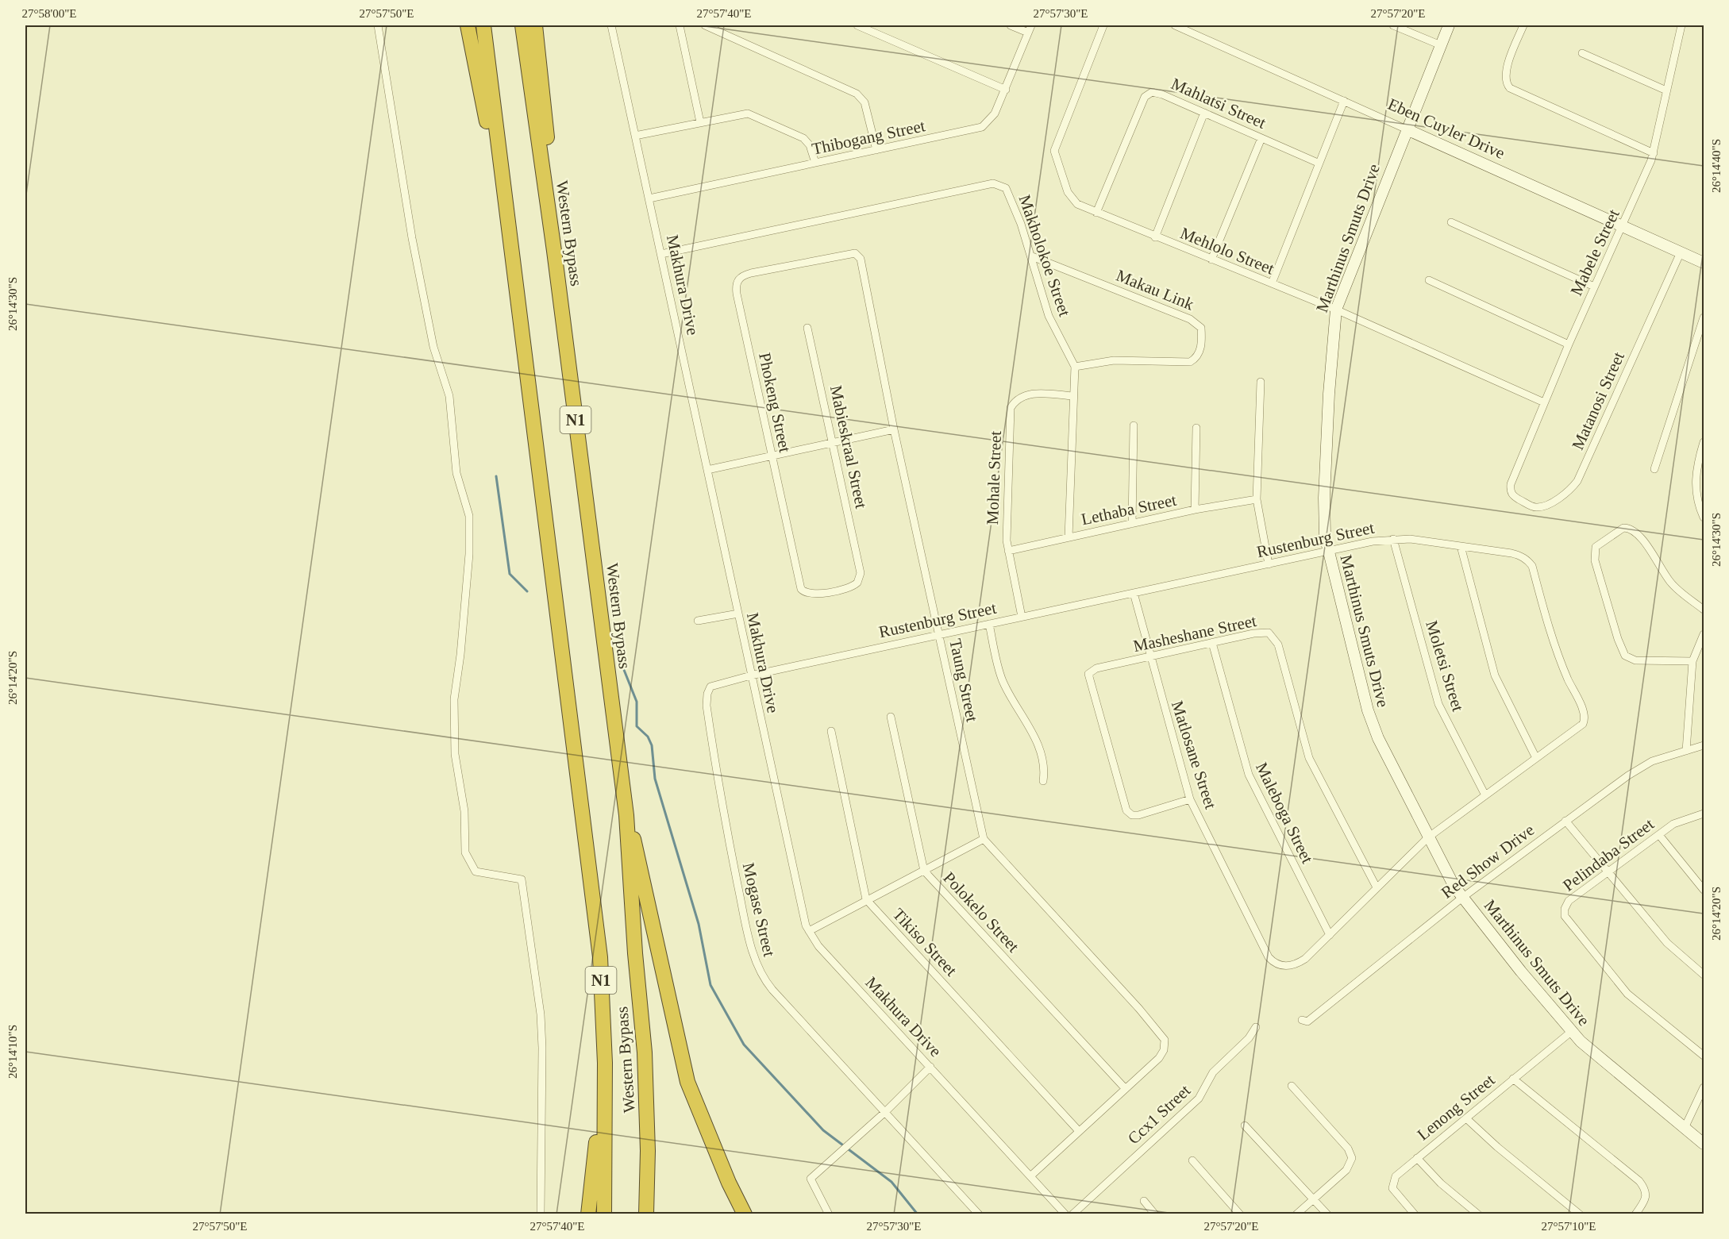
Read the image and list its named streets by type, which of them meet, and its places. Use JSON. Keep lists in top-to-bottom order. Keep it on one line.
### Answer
{"streets":{"highway":["Western Bypass","N1"],"street":["Mahlatsi Street","Eben Cuyler Drive","Thibogang Street","Marthinus Smuts Drive","Mehlolo Street","Mabele Street","Makholokoe Street","Makhura Drive","Makau Link","Matanosi Street","Phokeng Street","Mabieskraal Street","Mohale Street","Lethaba Street","Rustenburg Street","Masheshane Street","Moletsi Street","Taung Street","Matlosane Street","Maleboga Street","Pelindaba Street","Red Show Drive","Mogase Street","Polokelo Street","Tikiso Street","Lenong Street","Ccx1 Street"]},"crossings":[["Mahlatsi Street","Mehlolo Street"],["Eben Cuyler Drive","Marthinus Smuts Drive"],["Eben Cuyler Drive","Mabele Street"],["Eben Cuyler Drive","Matanosi Street"],["Thibogang Street","Makhura Drive"],["Marthinus Smuts Drive","Mehlolo Street"],["Marthinus Smuts Drive","Rustenburg Street"],["Marthinus Smuts Drive","Red Show Drive"],["Marthinus Smuts Drive","Lenong Street"],["Mehlolo Street","Mabele Street"],["Mabele Street","Matanosi Street"],["Makholokoe Street","Makhura Drive"],["Makholokoe Street","Makau Link"],["Makhura Drive","Rustenburg Street"],["Makhura Drive","Mogase Street"],["Phokeng Street","Mabieskraal Street"],["Phokeng Street","Taung Street"],["Mohale Street","Lethaba Street"],["Mohale Street","Rustenburg Street"],["Rustenburg Street","Masheshane Street"],["Rustenburg Street","Moletsi Street"],["Rustenburg Street","Taung Street"],["Rustenburg Street","Matlosane Street"],["Rustenburg Street","Maleboga Street"],["Rustenburg Street","Mogase Street"],["Masheshane Street","Matlosane Street"],["Masheshane Street","Maleboga Street"]],"coordinates":["27°58'00\"E","27°57'50\"E","27°57'40\"E","27°57'30\"E","27°57'20\"E","26°14'40\"S","26°14'30\"S","26°14'20\"S","26°14'10\"S","27°57'10\"E"]}
